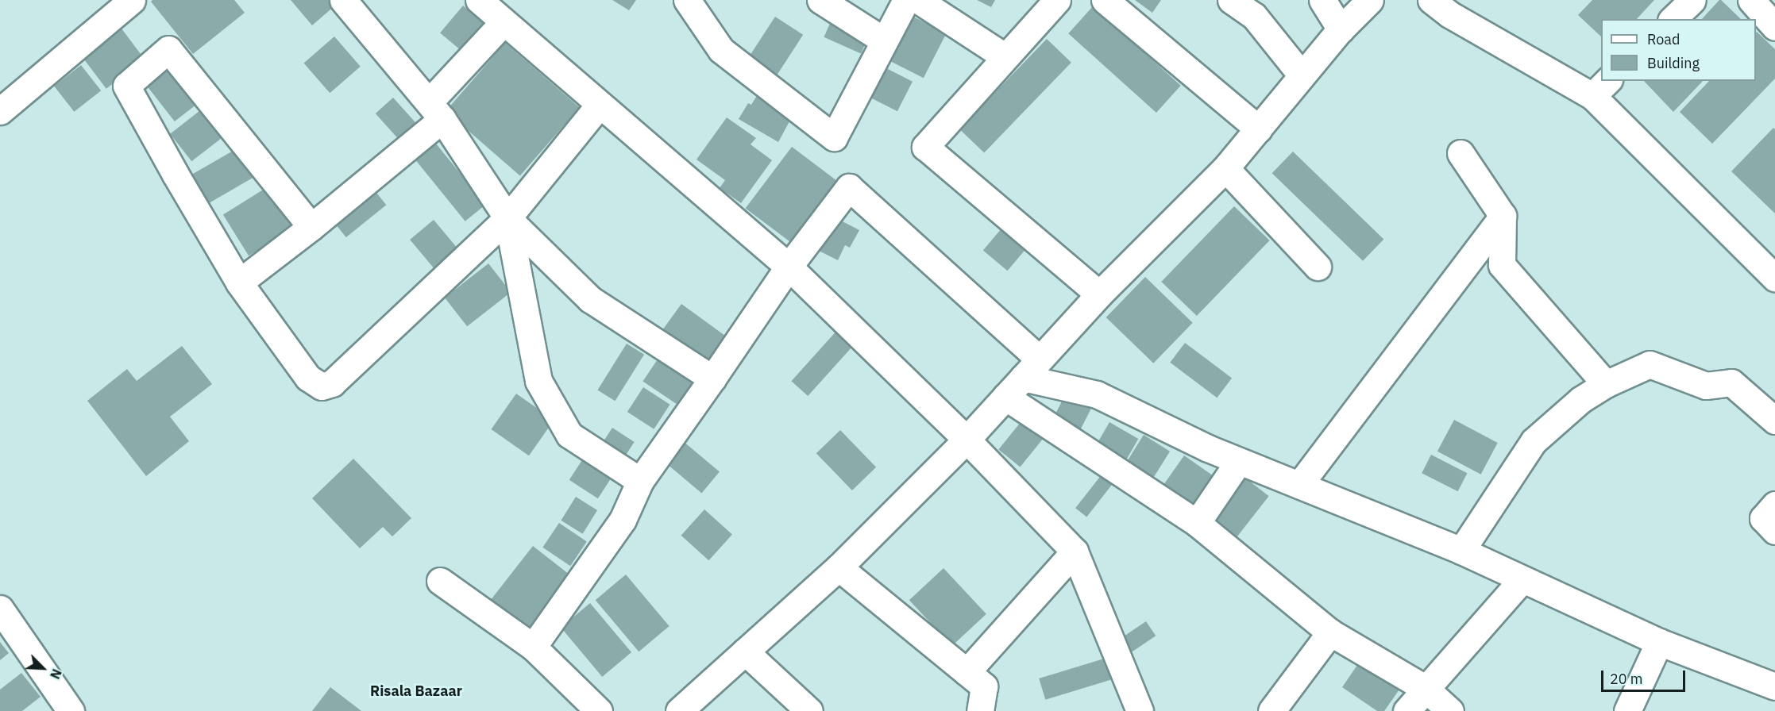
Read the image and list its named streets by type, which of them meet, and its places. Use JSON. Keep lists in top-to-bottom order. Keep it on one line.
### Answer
{"districts":["Risala Bazaar"],"legend":["Road","Building"],"scale_bar":"20 m","north":"bottom right"}
